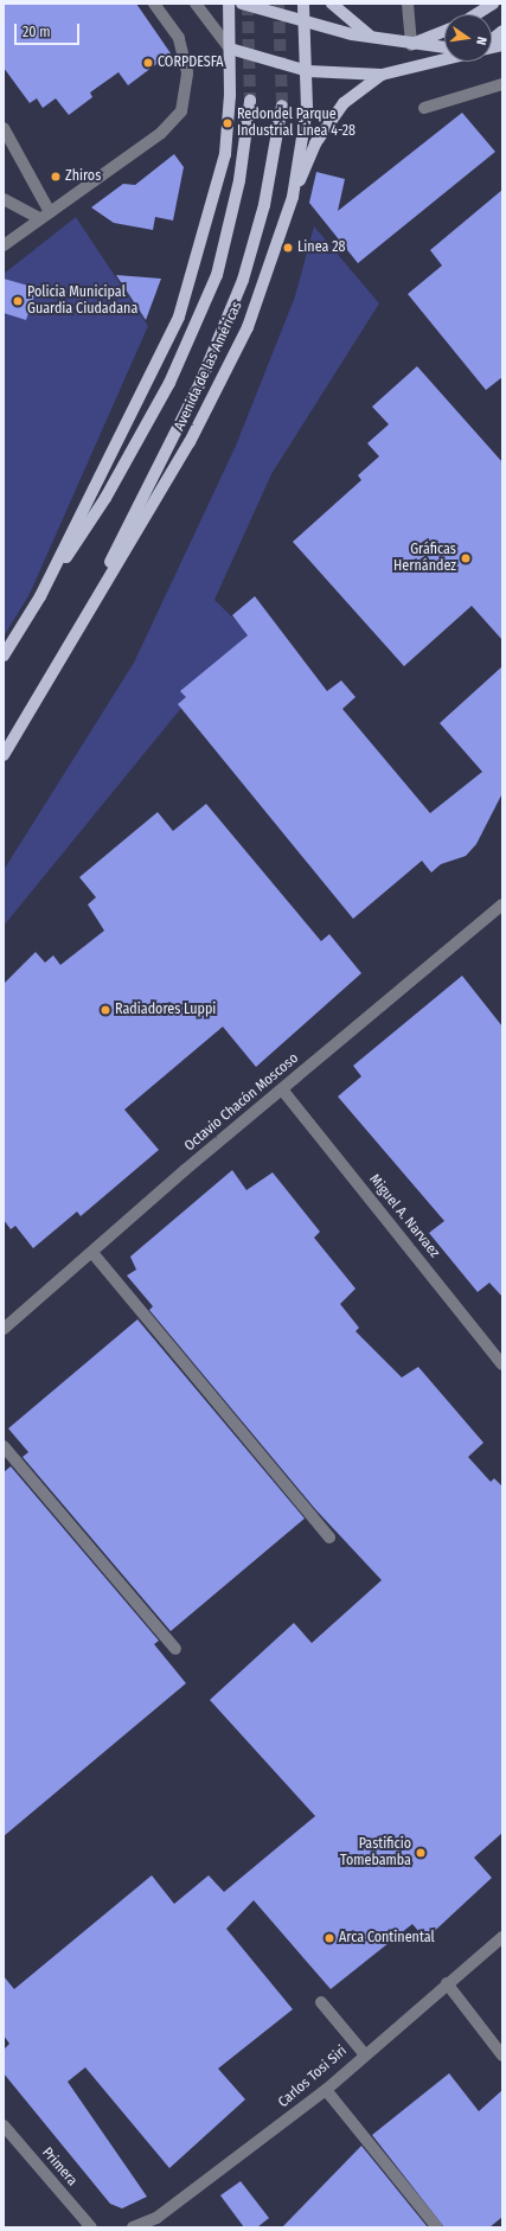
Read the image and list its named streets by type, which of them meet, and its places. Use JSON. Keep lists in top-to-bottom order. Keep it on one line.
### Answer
{"streets":{"main road":["Avenida de las Américas"],"street":["Octavio Chacón Moscoso","Miguel A. Narvaez","Carlos Tosi Siri","Primera"]},"crossings":[["Octavio Chacón Moscoso","Miguel A. Narvaez"]],"places":["CORPDESFA","Redondel Parque Industrial Línea 4-28","Zhiros","Linea 28","Policia Municipal Guardia Ciudadana","Gráficas Hernández","Radiadores Luppi","Pastificio Tomebamba","Arca Continental"],"scale_bar":"20 m","north":"right"}
